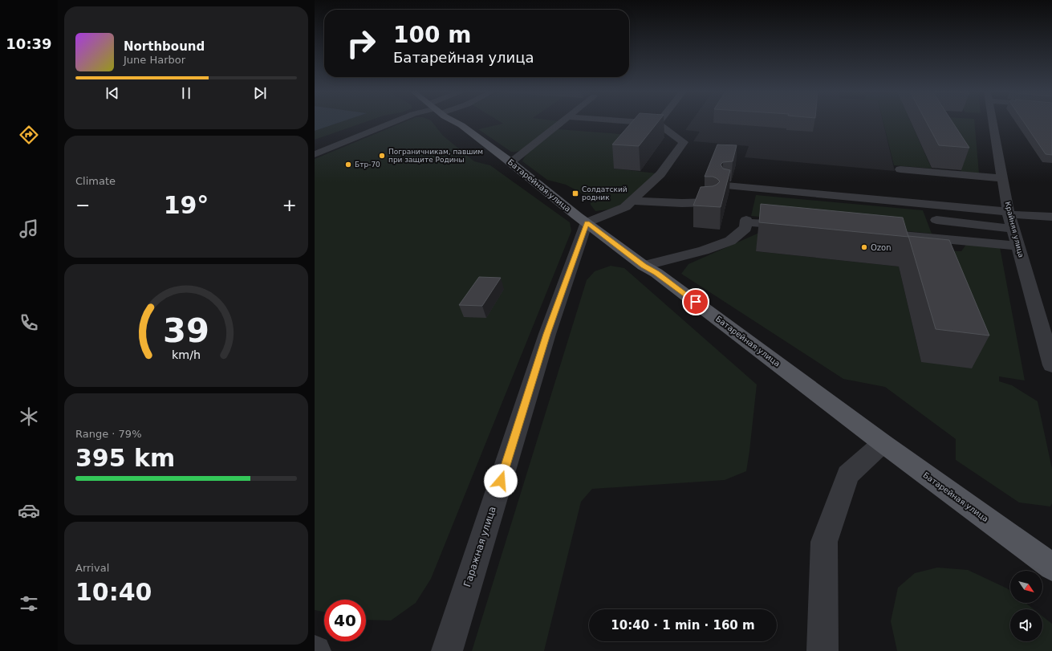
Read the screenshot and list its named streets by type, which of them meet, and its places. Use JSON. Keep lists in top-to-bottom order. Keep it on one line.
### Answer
{"streets":{"main road":["Батарейная улица"],"street":["Крайняя улица","Гаражная улица"]},"crossings":[["Батарейная улица","Гаражная улица"]],"places":{"other":["Пограничникам, павшим при защите Родины","Бтр-70","Ozon"],"transit":["Солдатский родник"]},"north":"bottom right","page":{"tabs":"10:39","turn":["100 m","Батарейная улица"],"song":["Northbound","June Harbor"],"tile":["Climate",["Range · 79%","395 km"],["Arrival","10:40"]],"heat":["−","19°","+"],"limit":"40","trip":"10:40 · 1 min · 160 m","gauge":["39","km/h"]}}
